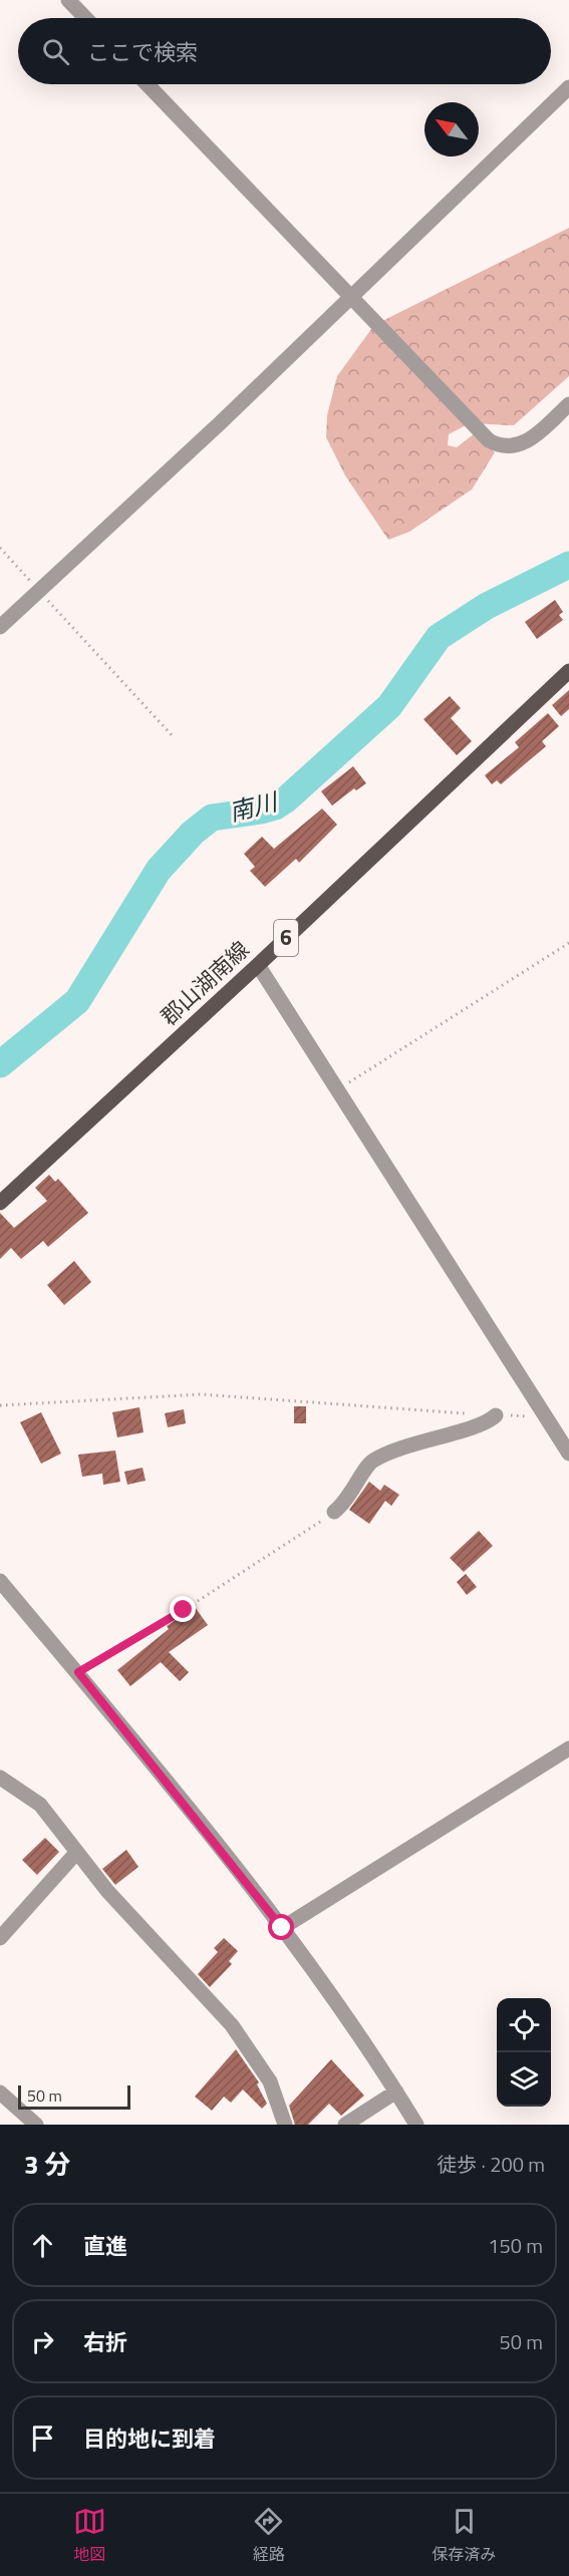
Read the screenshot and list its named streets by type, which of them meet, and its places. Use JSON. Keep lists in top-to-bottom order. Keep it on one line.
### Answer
{"streets":{"main road":["6","郡山湖南線"]},"water":["南川"],"scale_bar":"50 m","north":"top left","page":{"search":"ここで検索","scale":"50 m","heading":["3 分","徒歩 · 200 m"],"list":[["直進","150 m"],["右折","50 m"],"目的地に到着"],"nav":["地図","経路","保存済み"]}}
